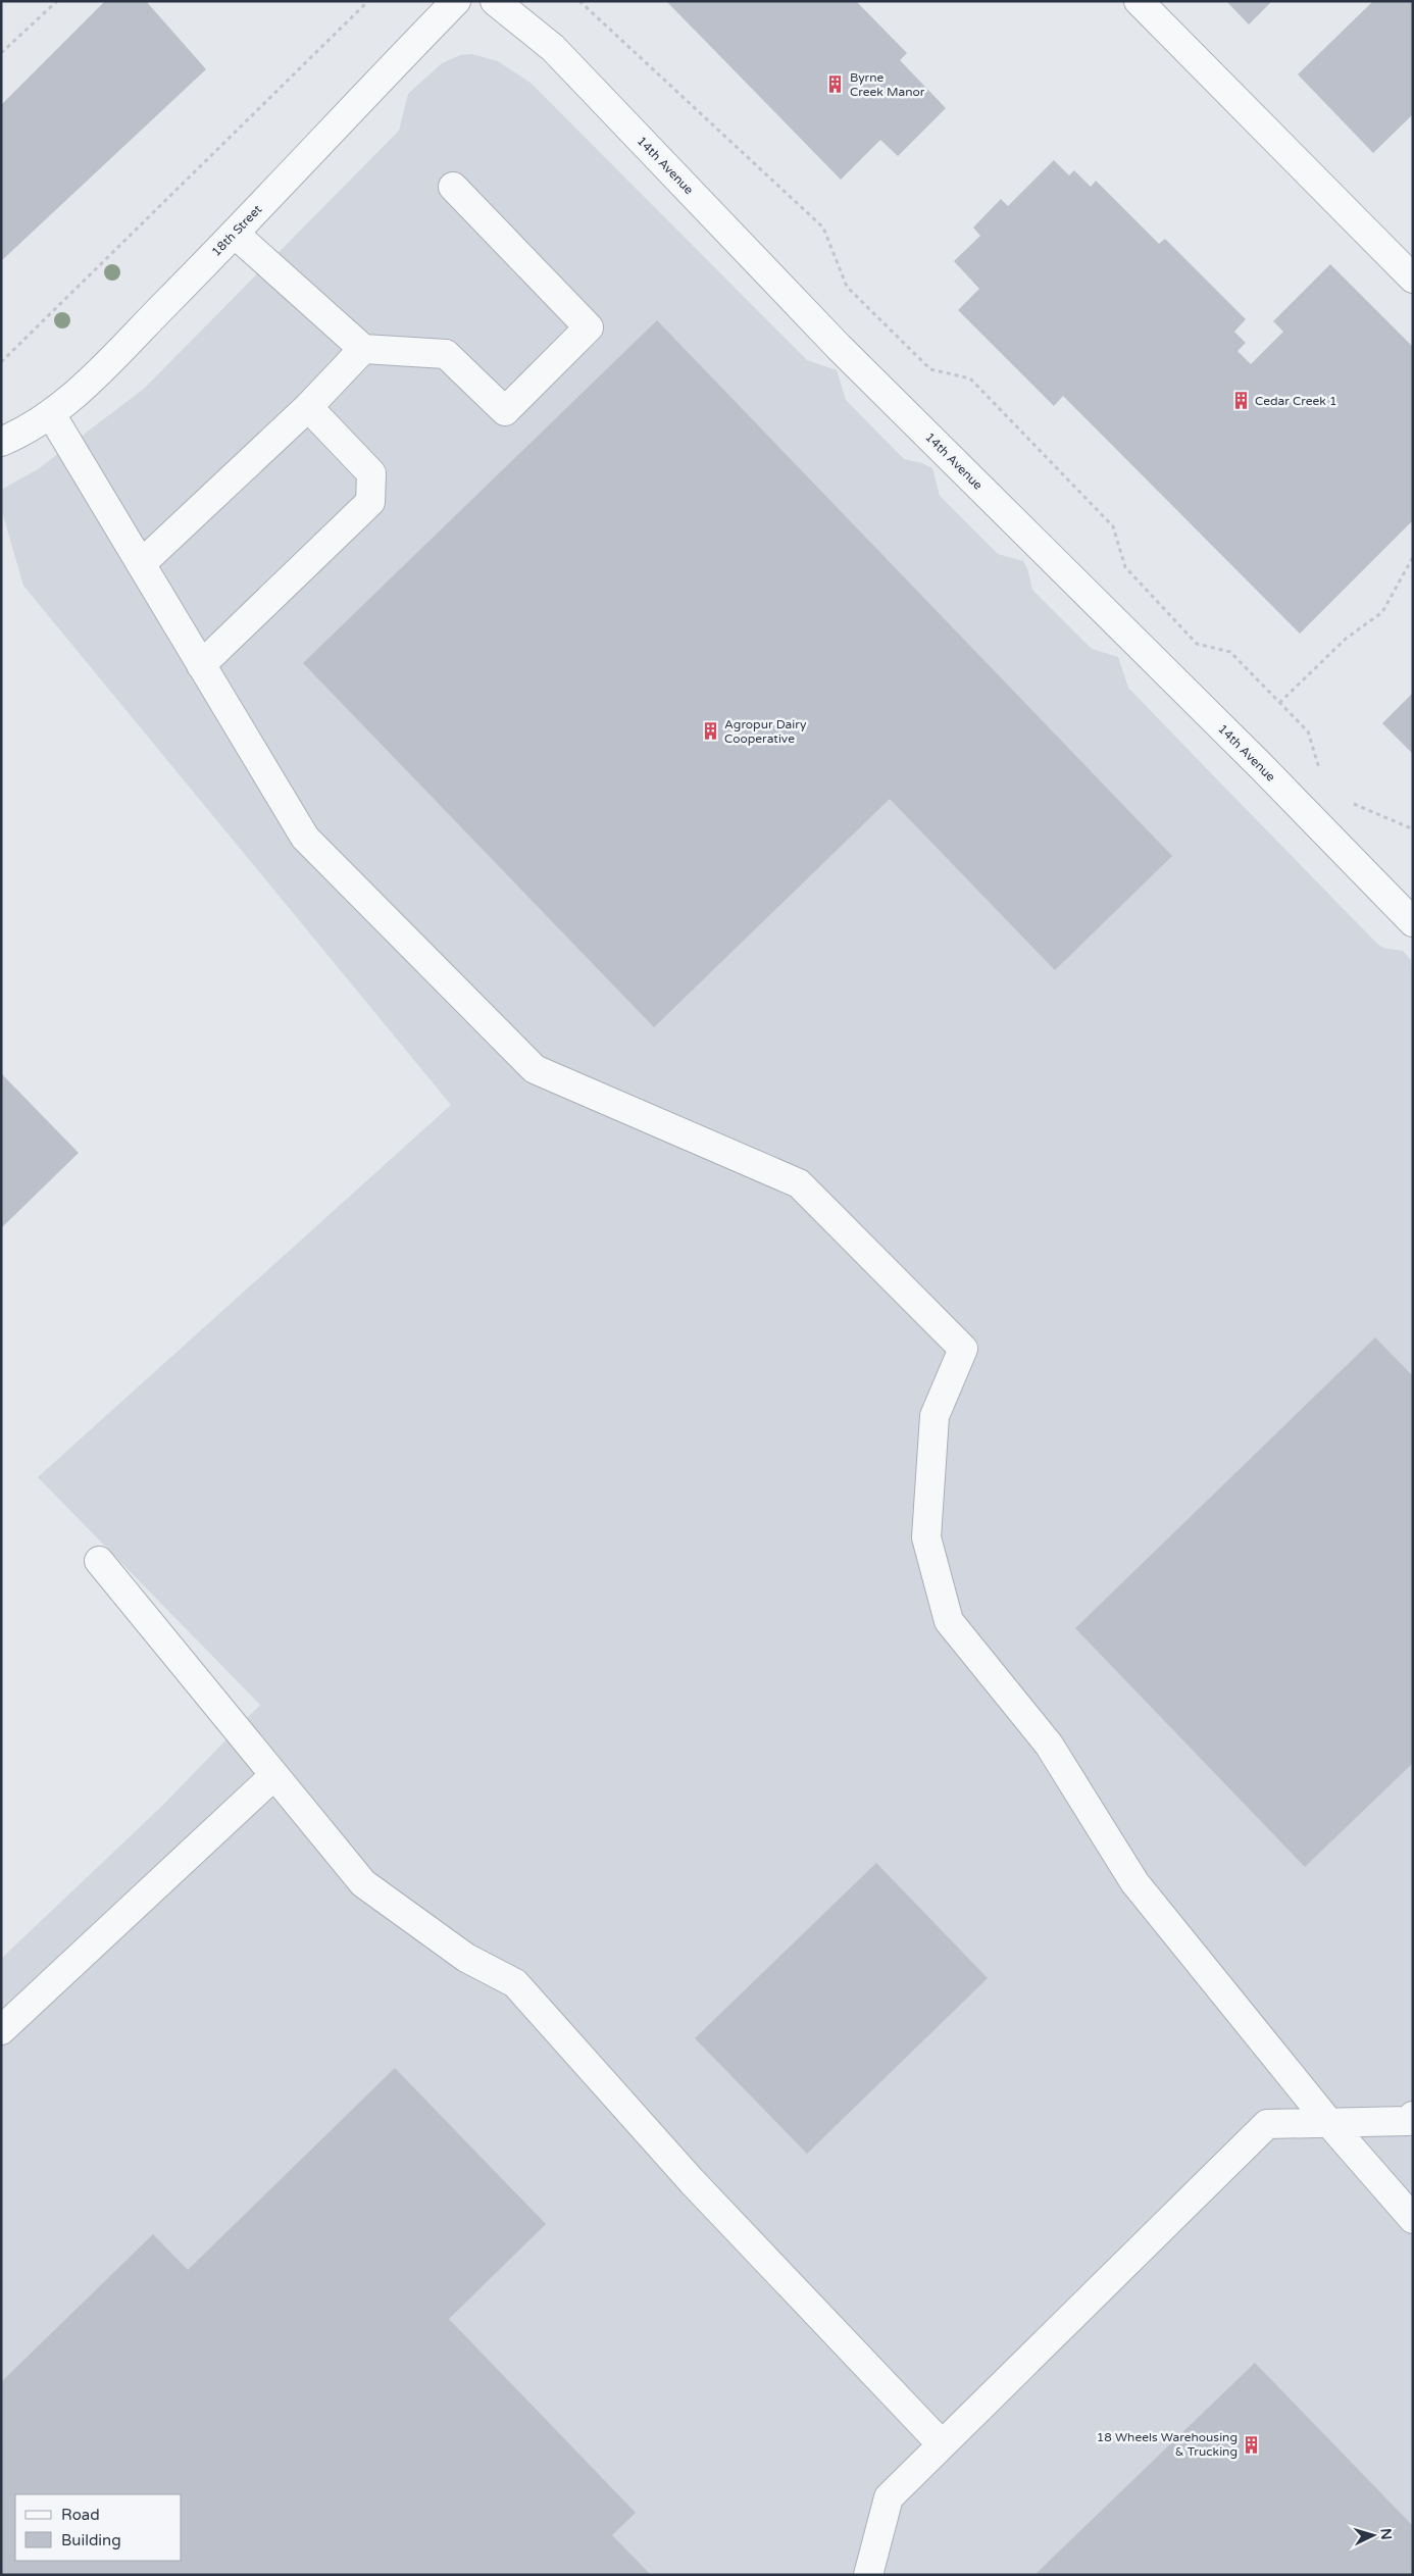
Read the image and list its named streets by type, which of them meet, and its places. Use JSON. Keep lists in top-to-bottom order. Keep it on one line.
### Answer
{"streets":{"street":["14th Avenue","18th Street"]},"places":{"building":["Byrne Creek Manor","Cedar Creek 1","Agropur Dairy Cooperative","18 Wheels Warehousing & Trucking"]},"legend":["Road","Building"],"north":"right"}
